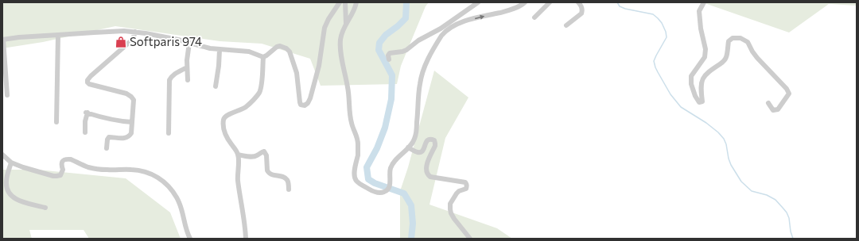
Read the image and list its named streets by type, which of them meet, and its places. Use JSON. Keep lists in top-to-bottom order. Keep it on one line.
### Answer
{"places":{"shop":["Softparis 974"]}}
